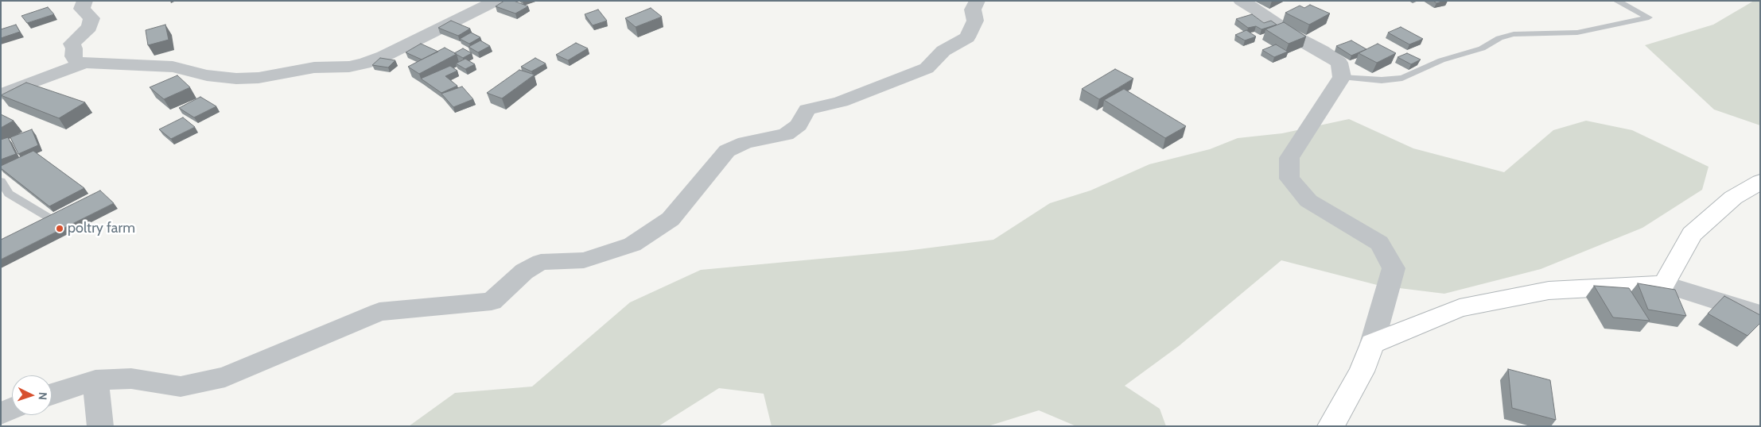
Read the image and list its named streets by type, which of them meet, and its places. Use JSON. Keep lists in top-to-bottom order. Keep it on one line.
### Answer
{"places":["poltry farm"],"north":"right"}
